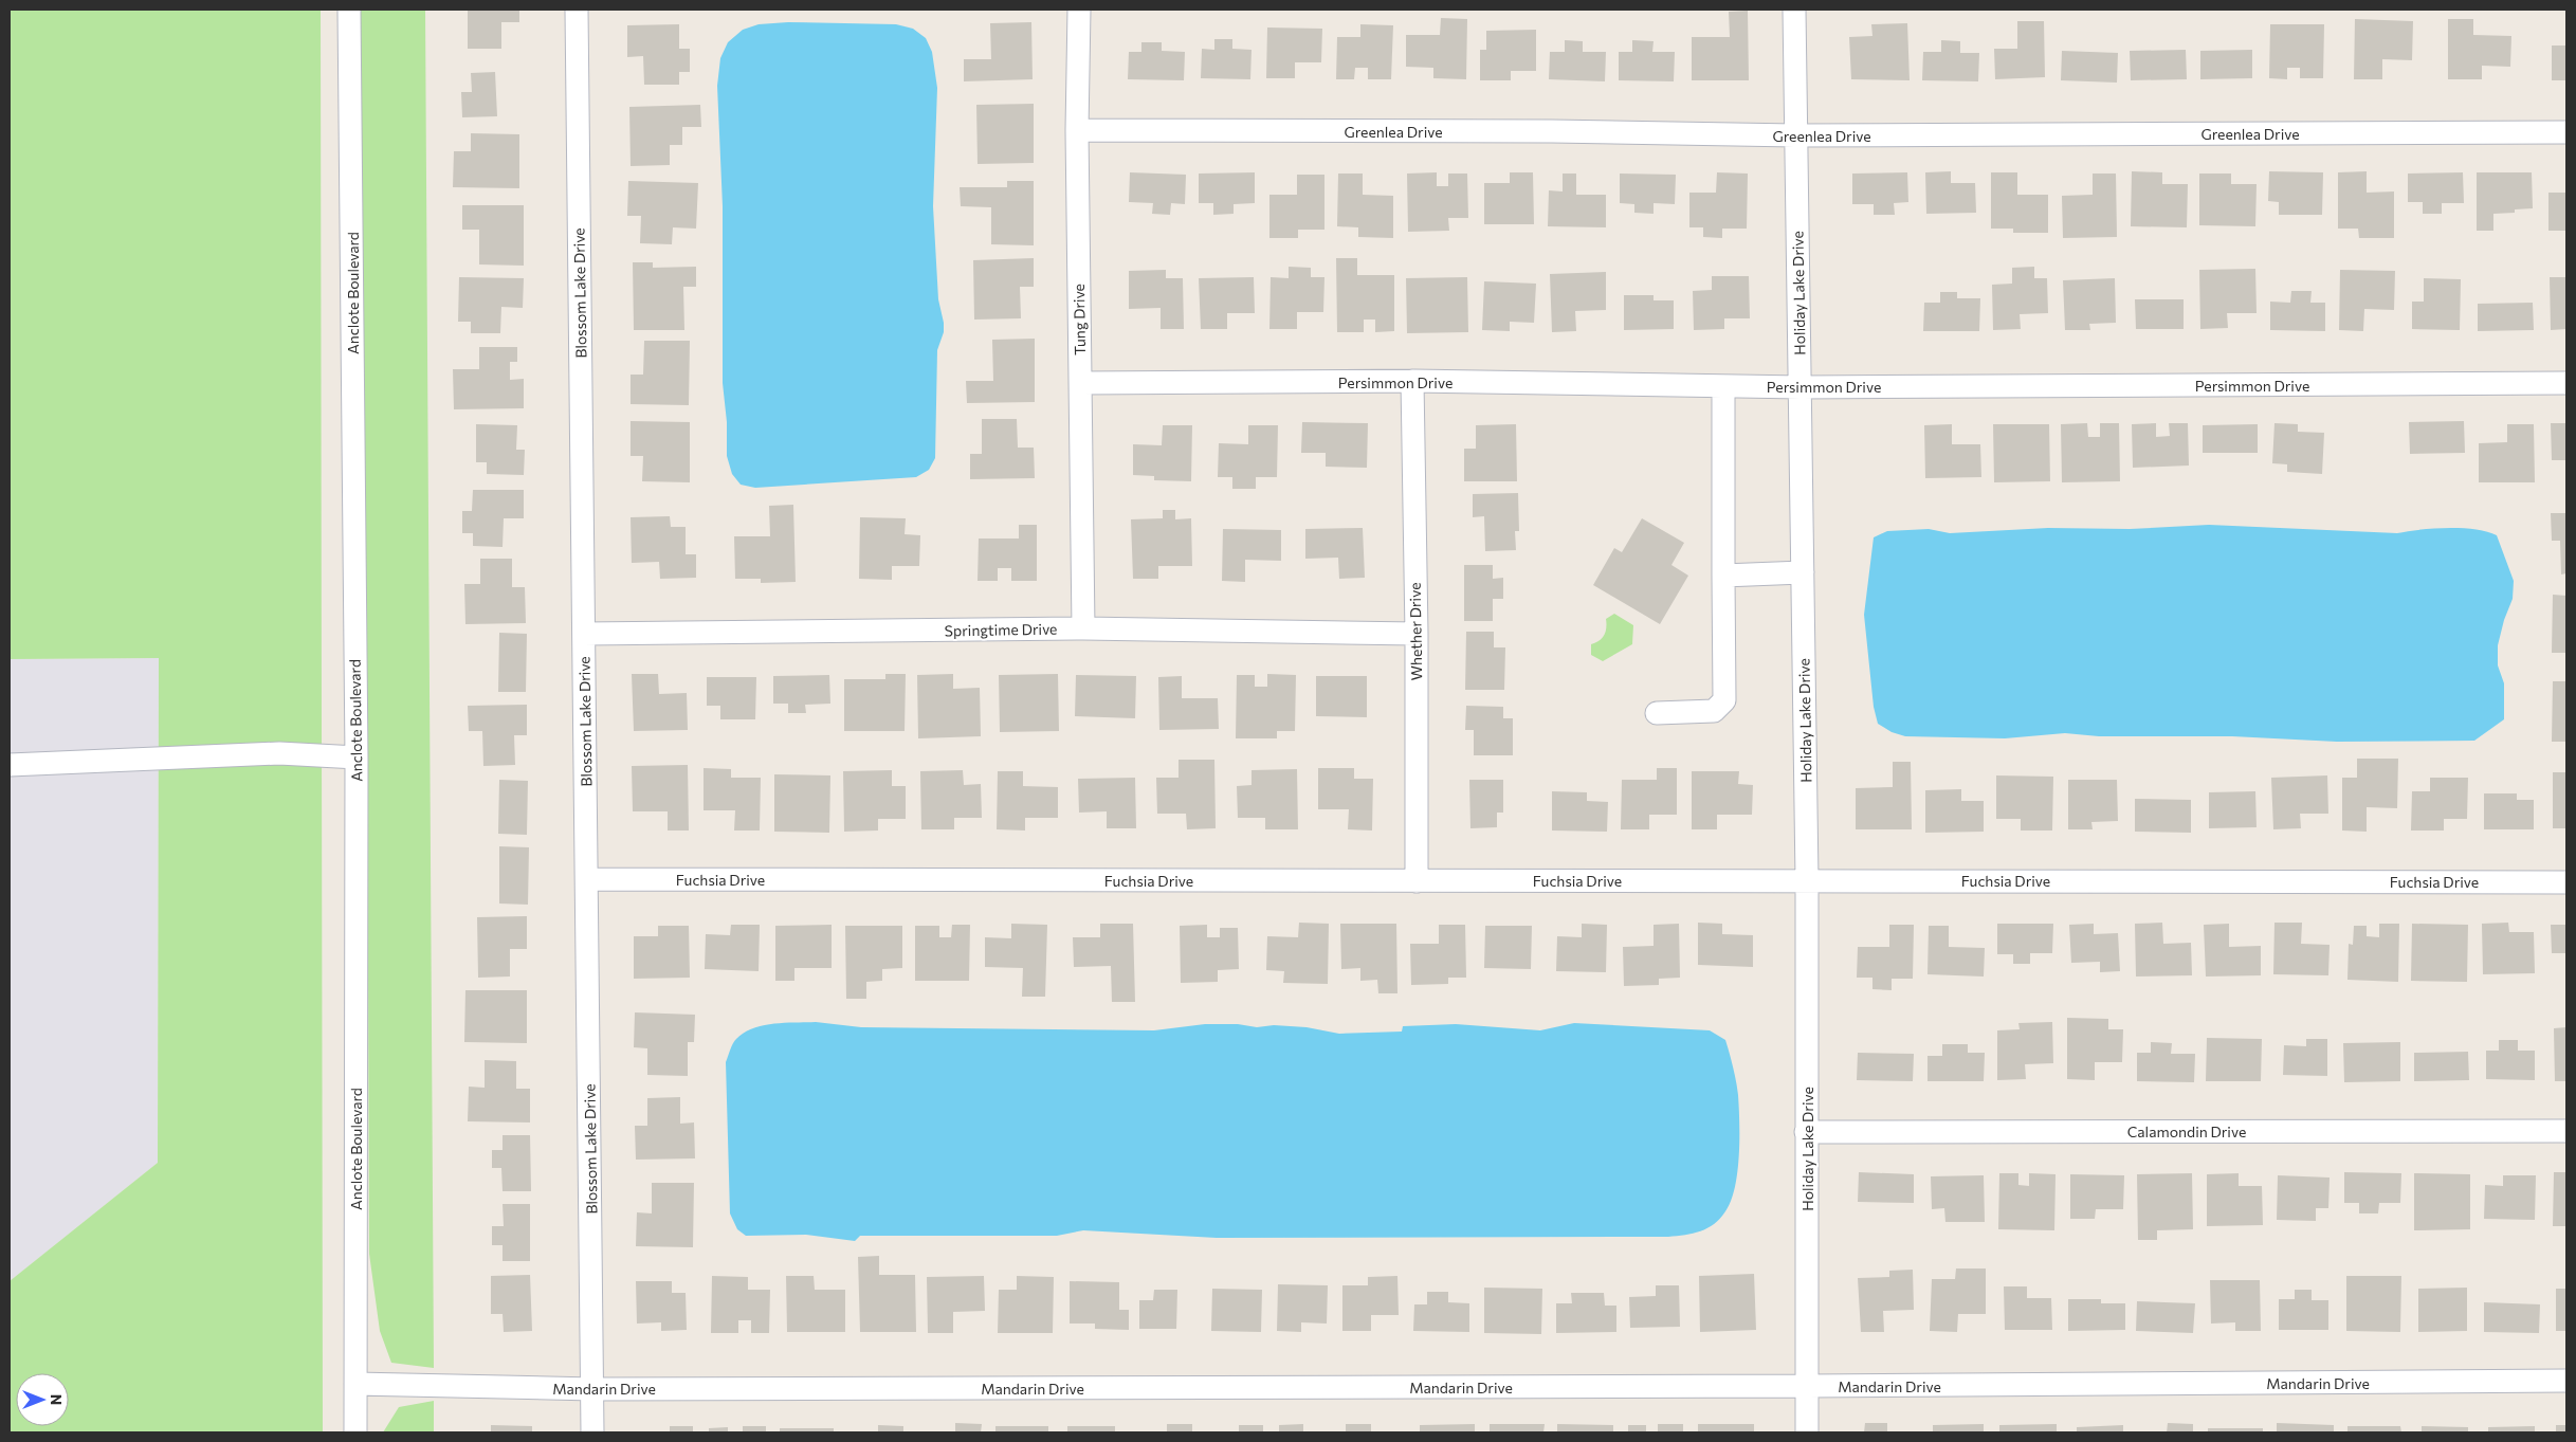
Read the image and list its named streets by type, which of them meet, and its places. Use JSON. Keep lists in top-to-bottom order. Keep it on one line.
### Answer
{"streets":{"street":["Greenlea Drive","Anclote Boulevard","Blossom Lake Drive","Holiday Lake Drive","Tung Drive","Persimmon Drive","Springtime Drive","Whether Drive","Fuchsia Drive","Calamondin Drive","Mandarin Drive"]},"crossings":[["Greenlea Drive","Holiday Lake Drive"],["Greenlea Drive","Tung Drive"],["Anclote Boulevard","Mandarin Drive"],["Blossom Lake Drive","Springtime Drive"],["Blossom Lake Drive","Fuchsia Drive"],["Blossom Lake Drive","Mandarin Drive"],["Holiday Lake Drive","Persimmon Drive"],["Holiday Lake Drive","Fuchsia Drive"],["Holiday Lake Drive","Calamondin Drive"],["Holiday Lake Drive","Mandarin Drive"],["Tung Drive","Persimmon Drive"],["Tung Drive","Springtime Drive"],["Persimmon Drive","Whether Drive"],["Springtime Drive","Whether Drive"],["Whether Drive","Fuchsia Drive"]],"north":"right"}
